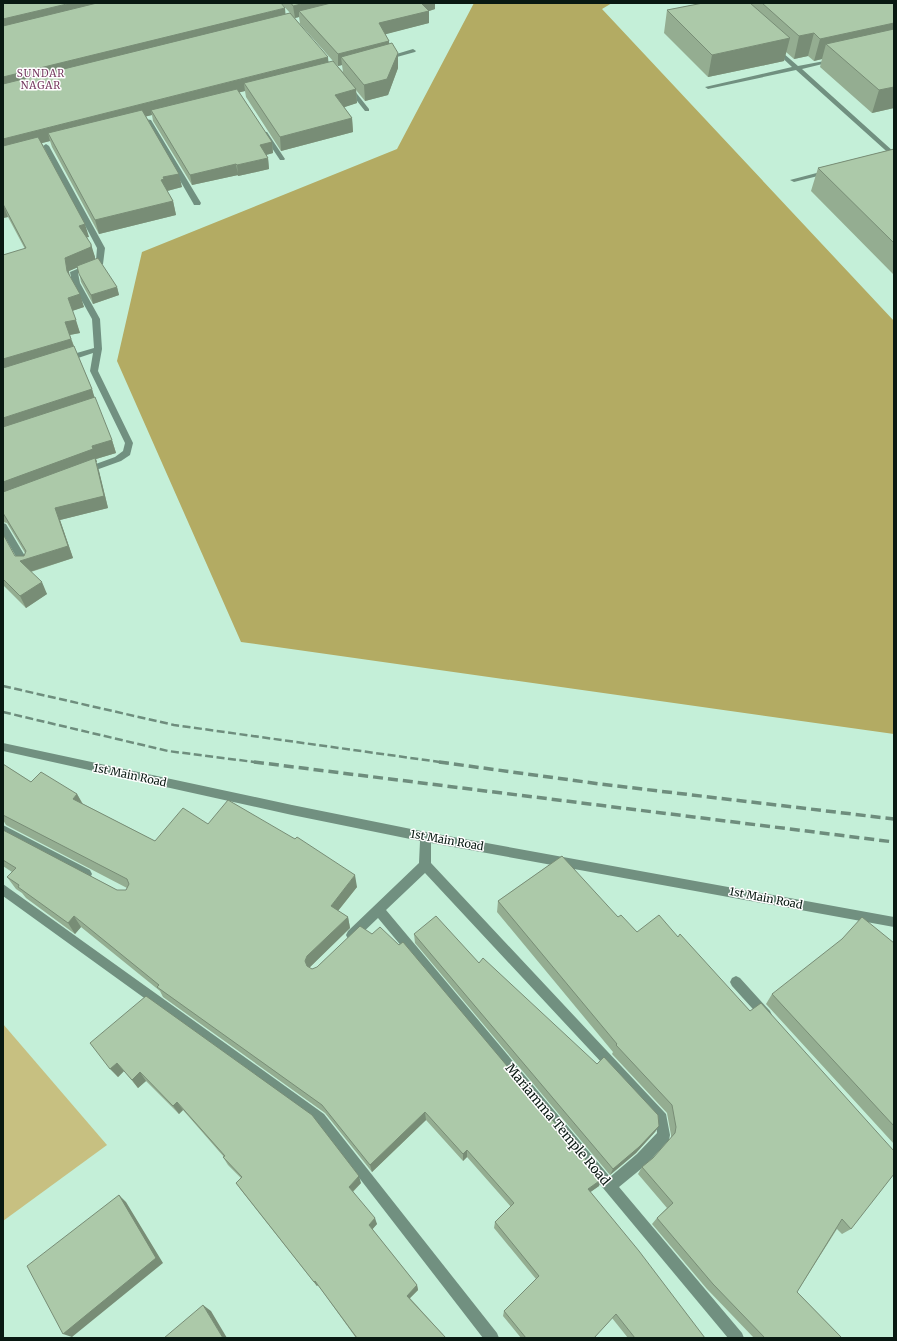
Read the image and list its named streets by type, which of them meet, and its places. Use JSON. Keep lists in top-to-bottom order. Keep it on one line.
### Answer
{"streets":{"street":["1st Main Road","Mariamma Temple Road"]},"districts":["SUNDAR NAGAR"]}
